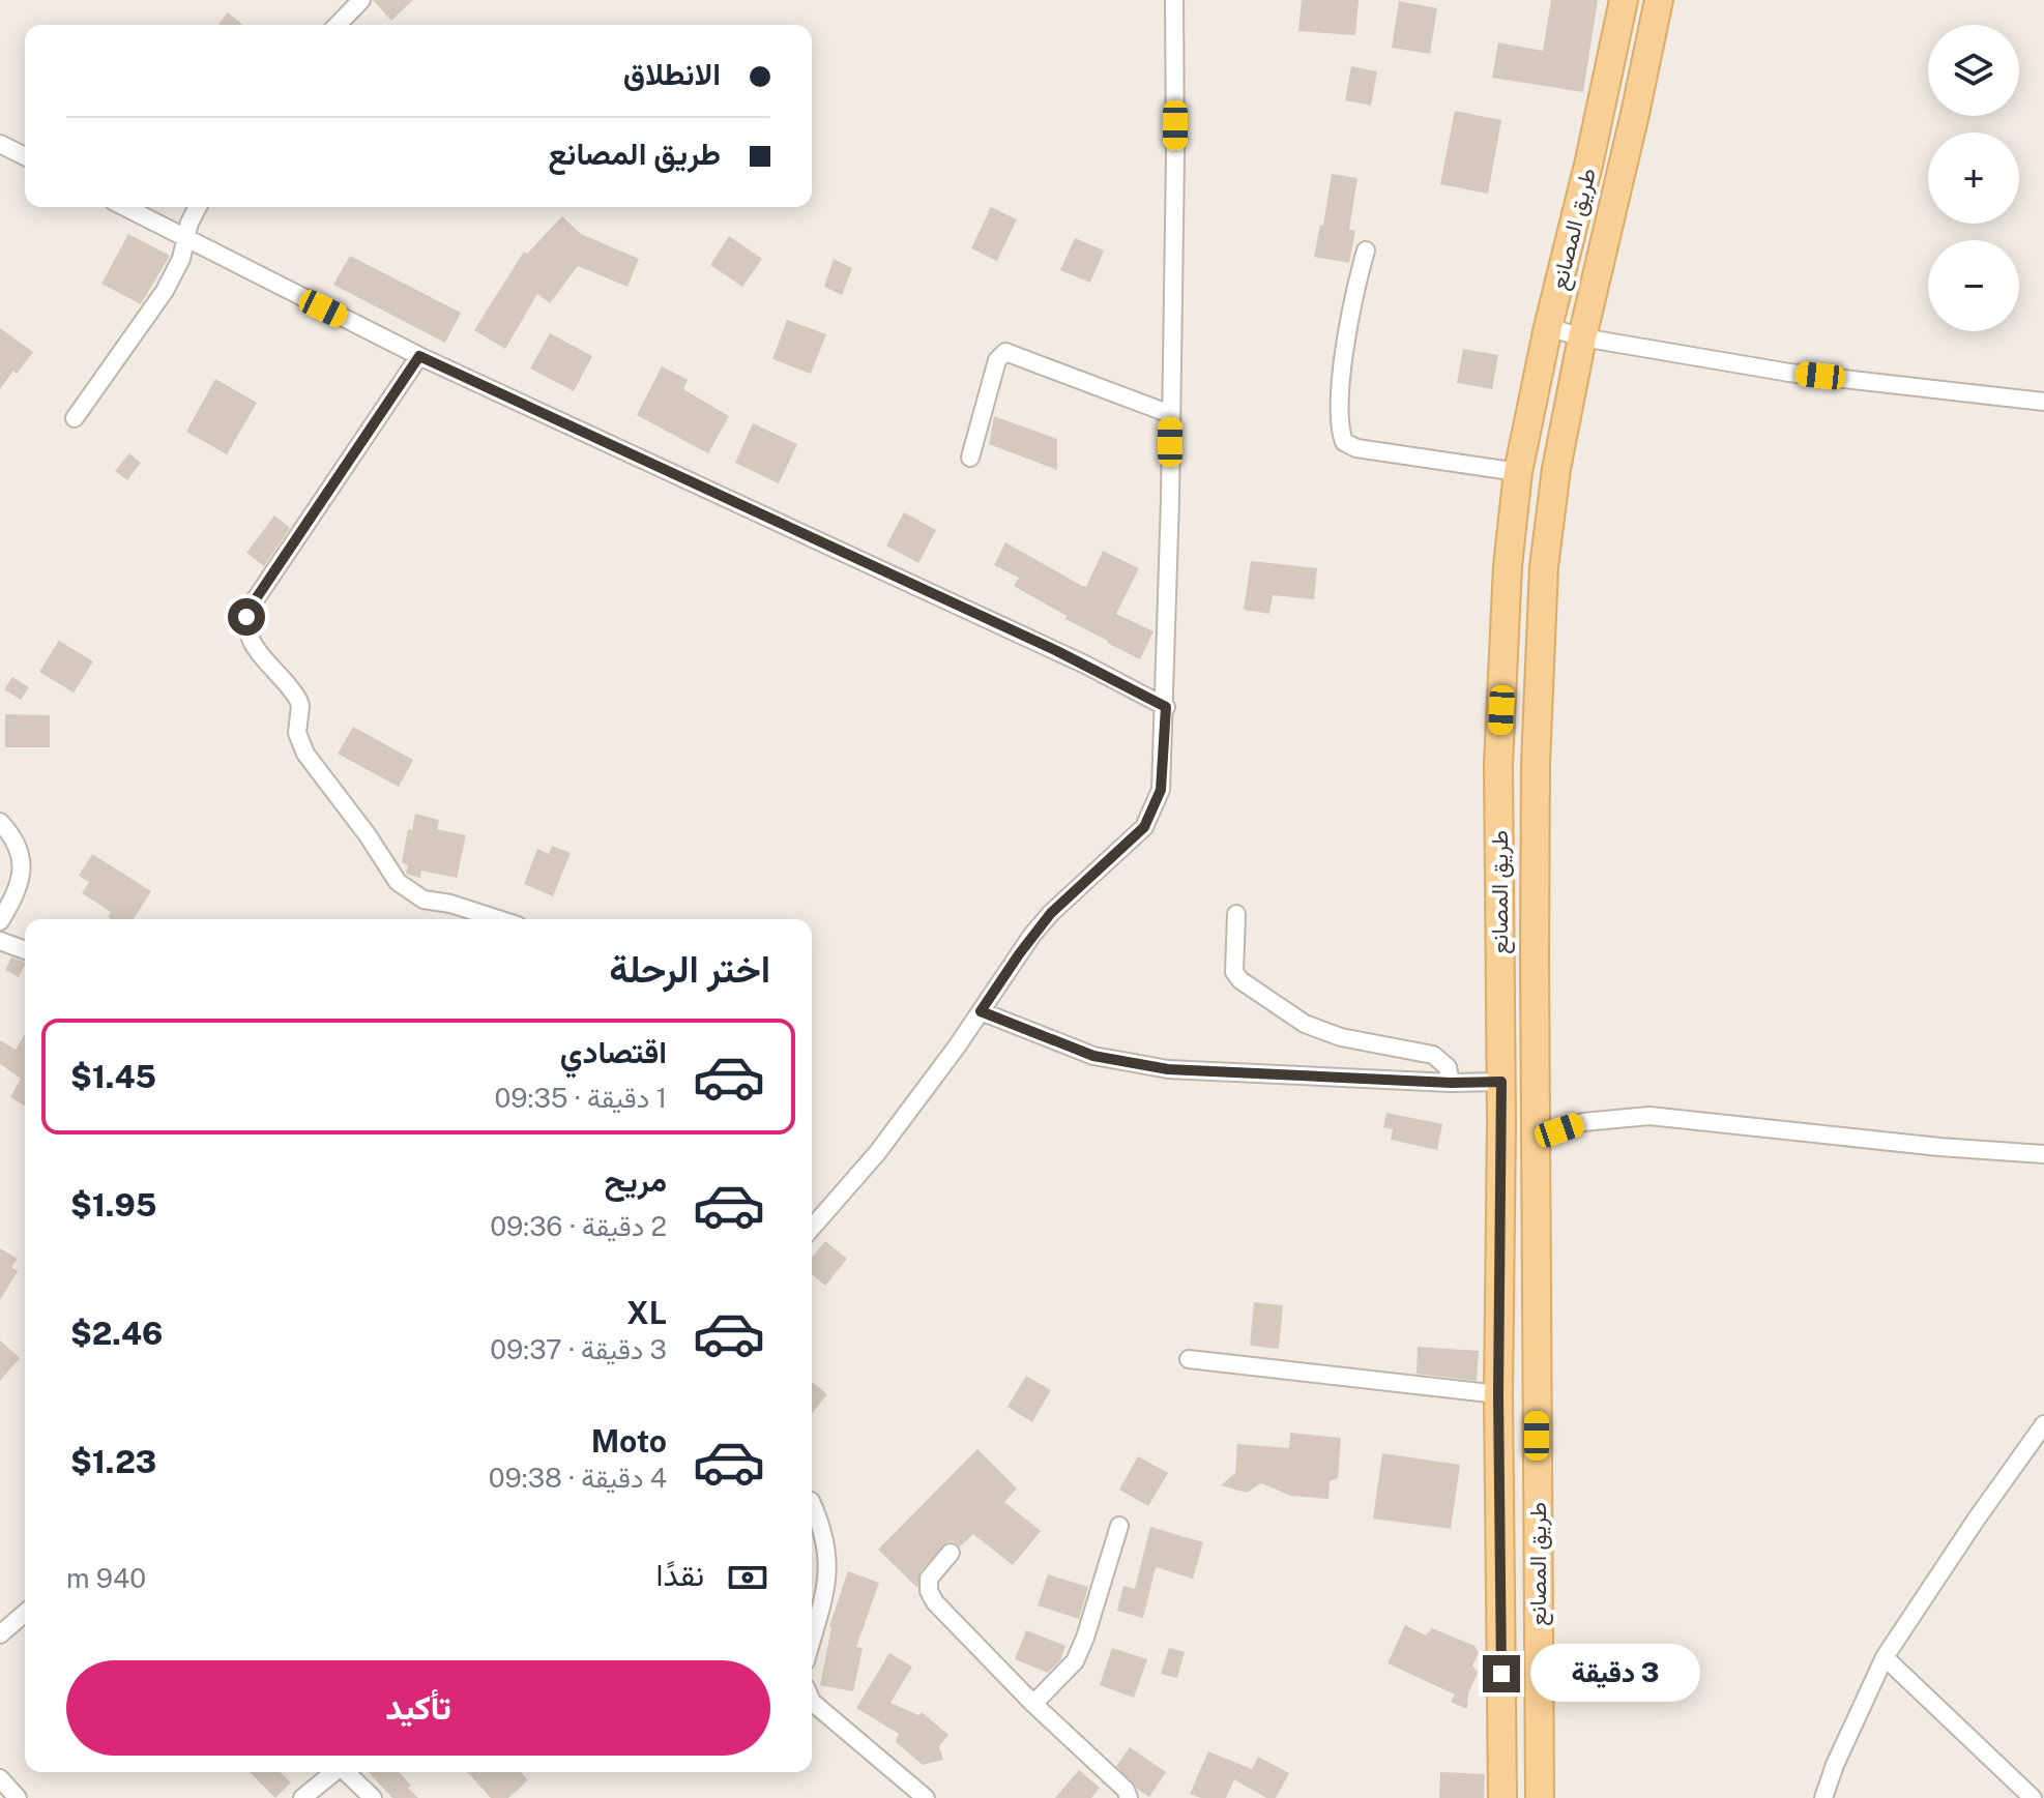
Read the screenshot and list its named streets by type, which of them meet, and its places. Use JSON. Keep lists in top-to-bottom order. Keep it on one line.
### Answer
{"streets":{"main road":["طريق المصانع"]},"page":{"map_buttons":["+","−"],"banner":["الانطلاق","طريق المصانع"],"heading":"اختر الرحلة","list":[{"name":"اقتصادي","note":"1 دقيقة · 09:35","value":"$1.45"},{"name":"مريح","note":"2 دقيقة · 09:36","value":"$1.95"},{"name":"XL","note":"3 دقيقة · 09:37","value":"$2.46"},{"name":"Moto","note":"4 دقيقة · 09:38","value":"$1.23"}],"pay":["نقدًا","940 m"],"bubble":"3 دقيقة","buttons":"تأكيد"}}
